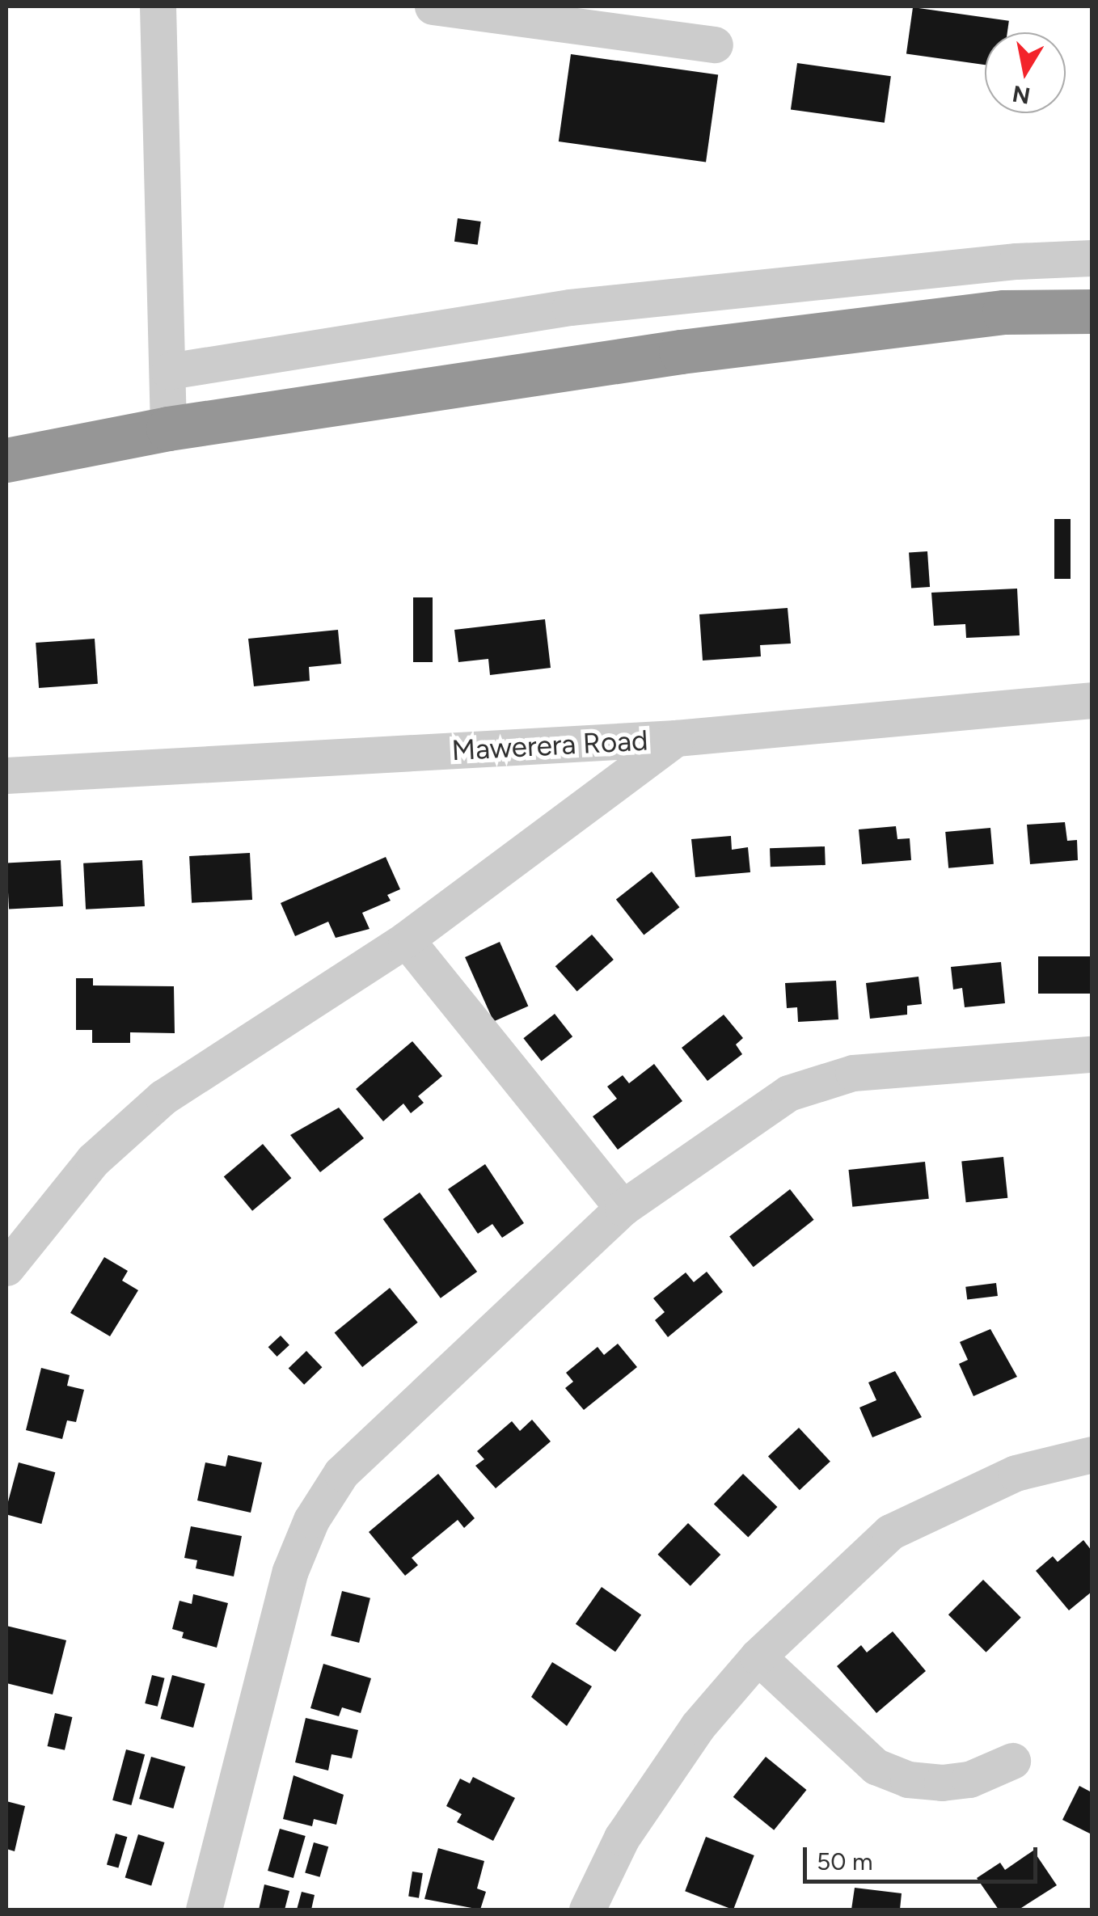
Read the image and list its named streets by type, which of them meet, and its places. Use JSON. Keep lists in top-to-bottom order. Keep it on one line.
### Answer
{"streets":{"street":["Mawerera Road"]},"scale_bar":"50 m","north":"bottom"}
